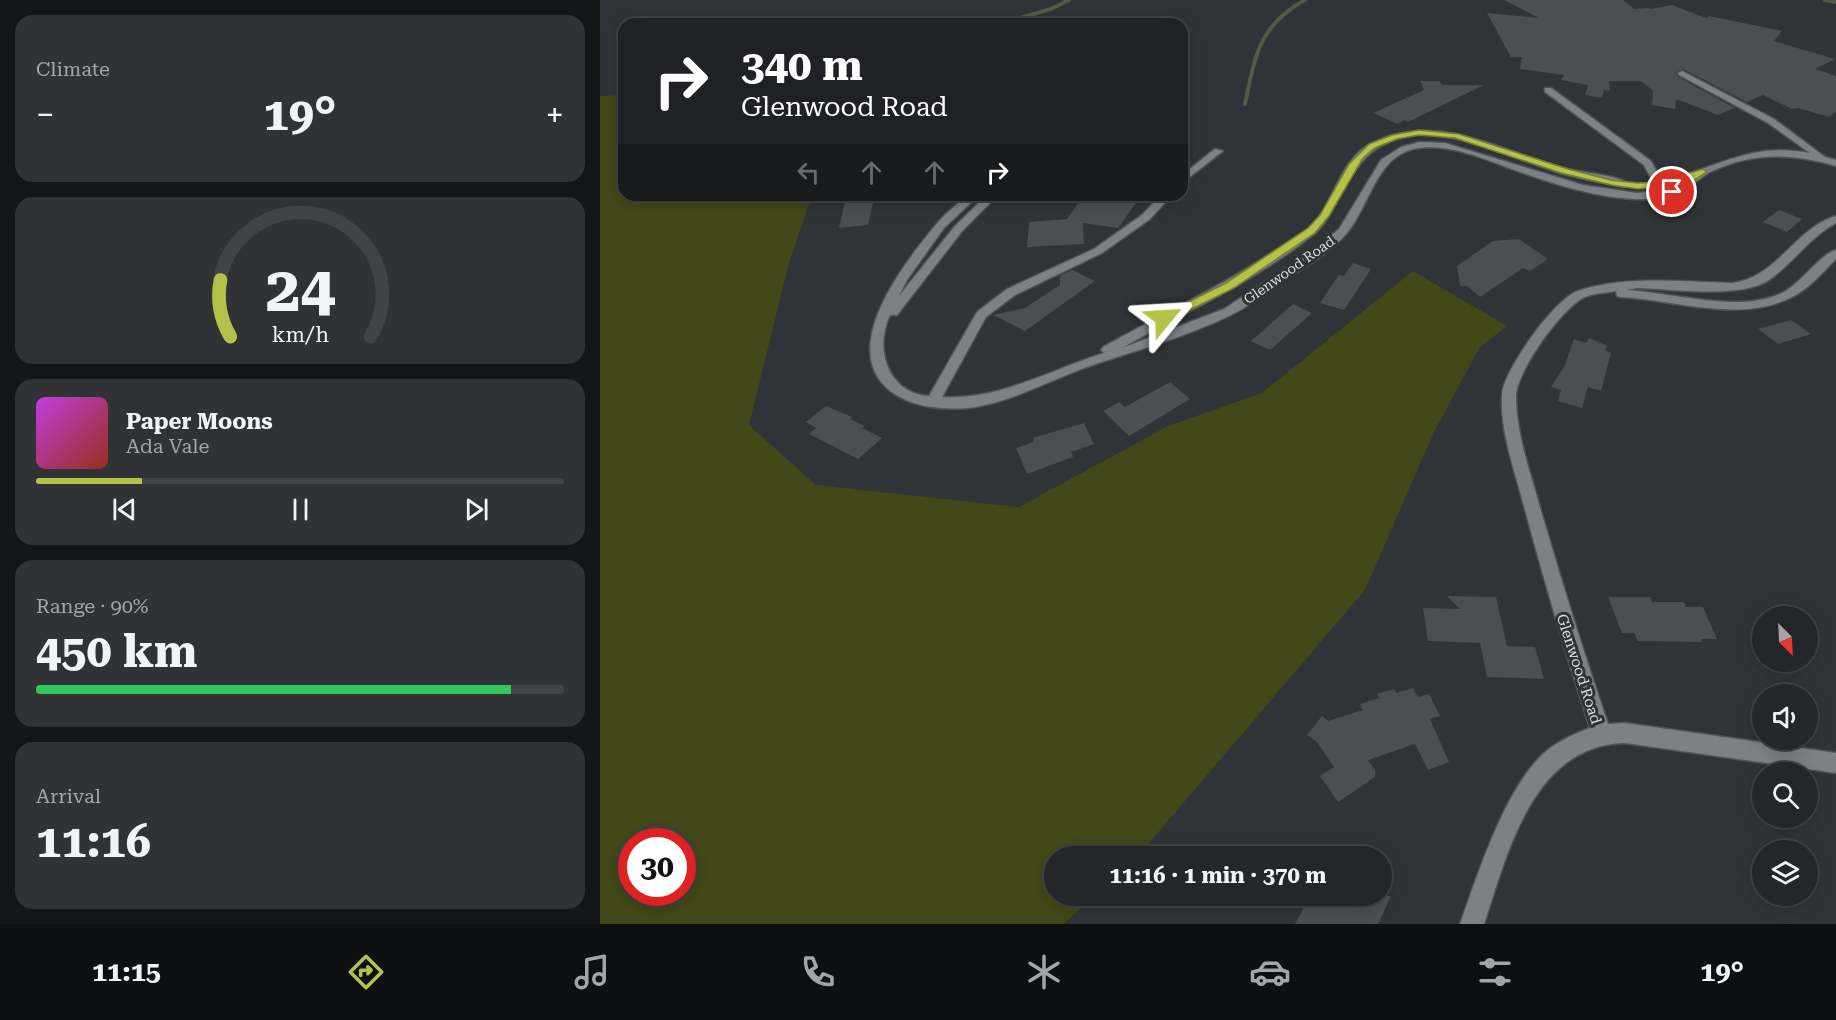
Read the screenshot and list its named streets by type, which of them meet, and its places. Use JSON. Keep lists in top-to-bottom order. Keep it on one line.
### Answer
{"streets":{"street":["Glenwood Road"]},"north":"bottom right","page":{"tile":["Climate",["Range · 90%","450 km"],["Arrival","11:16"]],"turn":["340 m","Glenwood Road"],"heat":["−","19°","+"],"song":["Paper Moons","Ada Vale"],"limit":"30","trip":"11:16 · 1 min · 370 m","tabs":["11:15","19°"],"gauge":["24","km/h"]}}
